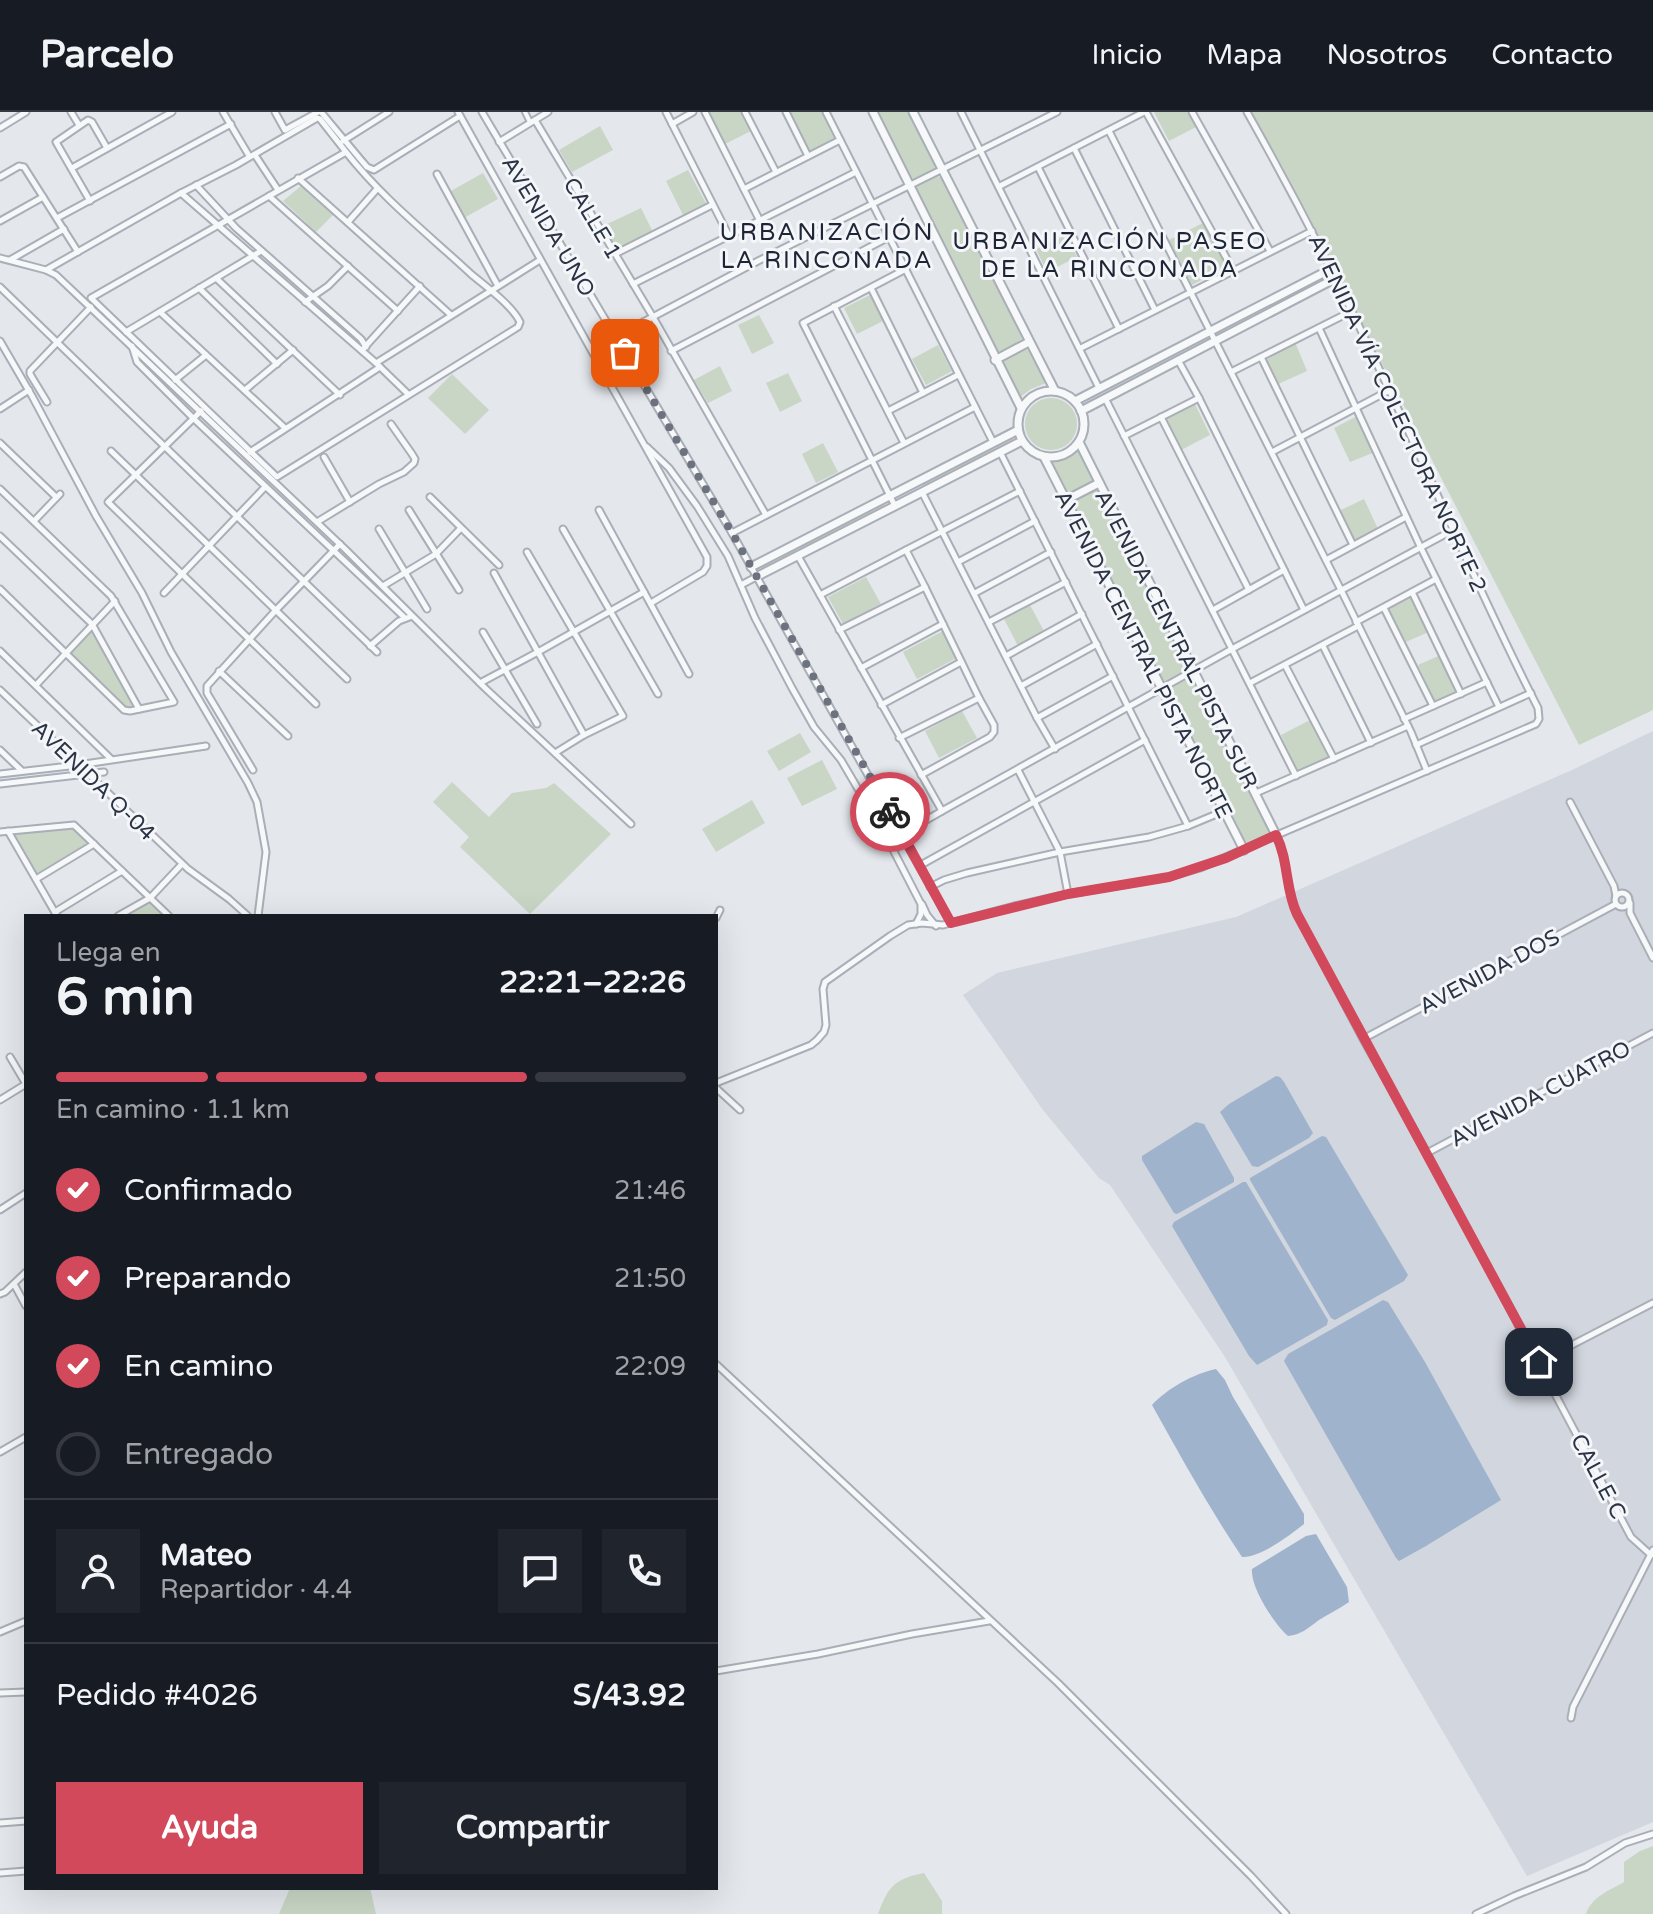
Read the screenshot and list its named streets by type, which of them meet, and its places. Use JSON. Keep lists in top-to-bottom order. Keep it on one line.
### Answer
{"streets":{"street":["CALLE 1","AVENIDA UNO","AVENIDA VÍA COLECTORA NORTE 2","AVENIDA CENTRAL PISTA SUR","AVENIDA CENTRAL PISTA NORTE","AVENIDA Q-04","AVENIDA DOS","AVENIDA CUATRO","CALLE C"]},"crossings":[["AVENIDA CENTRAL PISTA SUR","AVENIDA CENTRAL PISTA NORTE"],["AVENIDA CENTRAL PISTA SUR","CALLE C"],["AVENIDA DOS","CALLE C"],["AVENIDA CUATRO","CALLE C"]],"districts":["URBANIZACIÓN LA RINCONADA","URBANIZACIÓN PASEO DE LA RINCONADA"],"page":{"header":"Parcelo","nav":["Inicio","Mapa","Nosotros","Contacto"],"heading":["6 min","Llega en","22:21–22:26"],"panel":["Mateo","Repartidor · 4.4","Pedido #4026","S/43.92"],"bar":"En camino · 1.1 km","list":[["Confirmado","21:46"],["Preparando","21:50"],["En camino","22:09"],"Entregado"],"buttons":["Ayuda","Compartir"]}}
